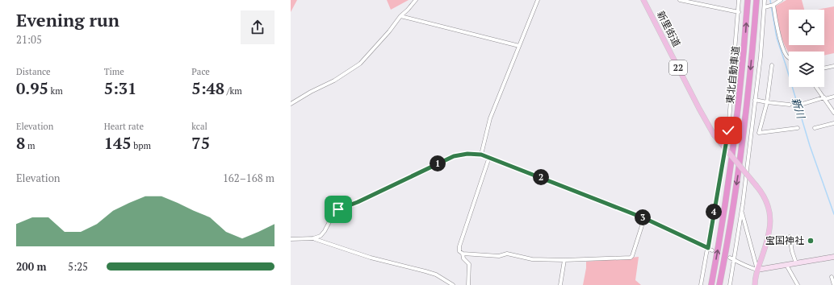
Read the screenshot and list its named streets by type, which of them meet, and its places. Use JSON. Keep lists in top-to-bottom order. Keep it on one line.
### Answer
{"streets":{"highway":["東北自動車道"],"main road":["新里街道","22"]},"crossings":[["新里街道","22"]],"water":["新川"],"places":["宝国神社"],"page":{"heading":["Evening run","21:05"],"stats":[["Distance","0.95 km"],["Time","5:31"],["Pace","5:48 /km"],["Elevation","8 m"],["Heart rate","145 bpm"],["kcal","75"]],"pins":["1","2","4","3"],"chart":["Elevation","162–168 m"],"list":[{"name":"200 m","note":"5:25"}]}}
